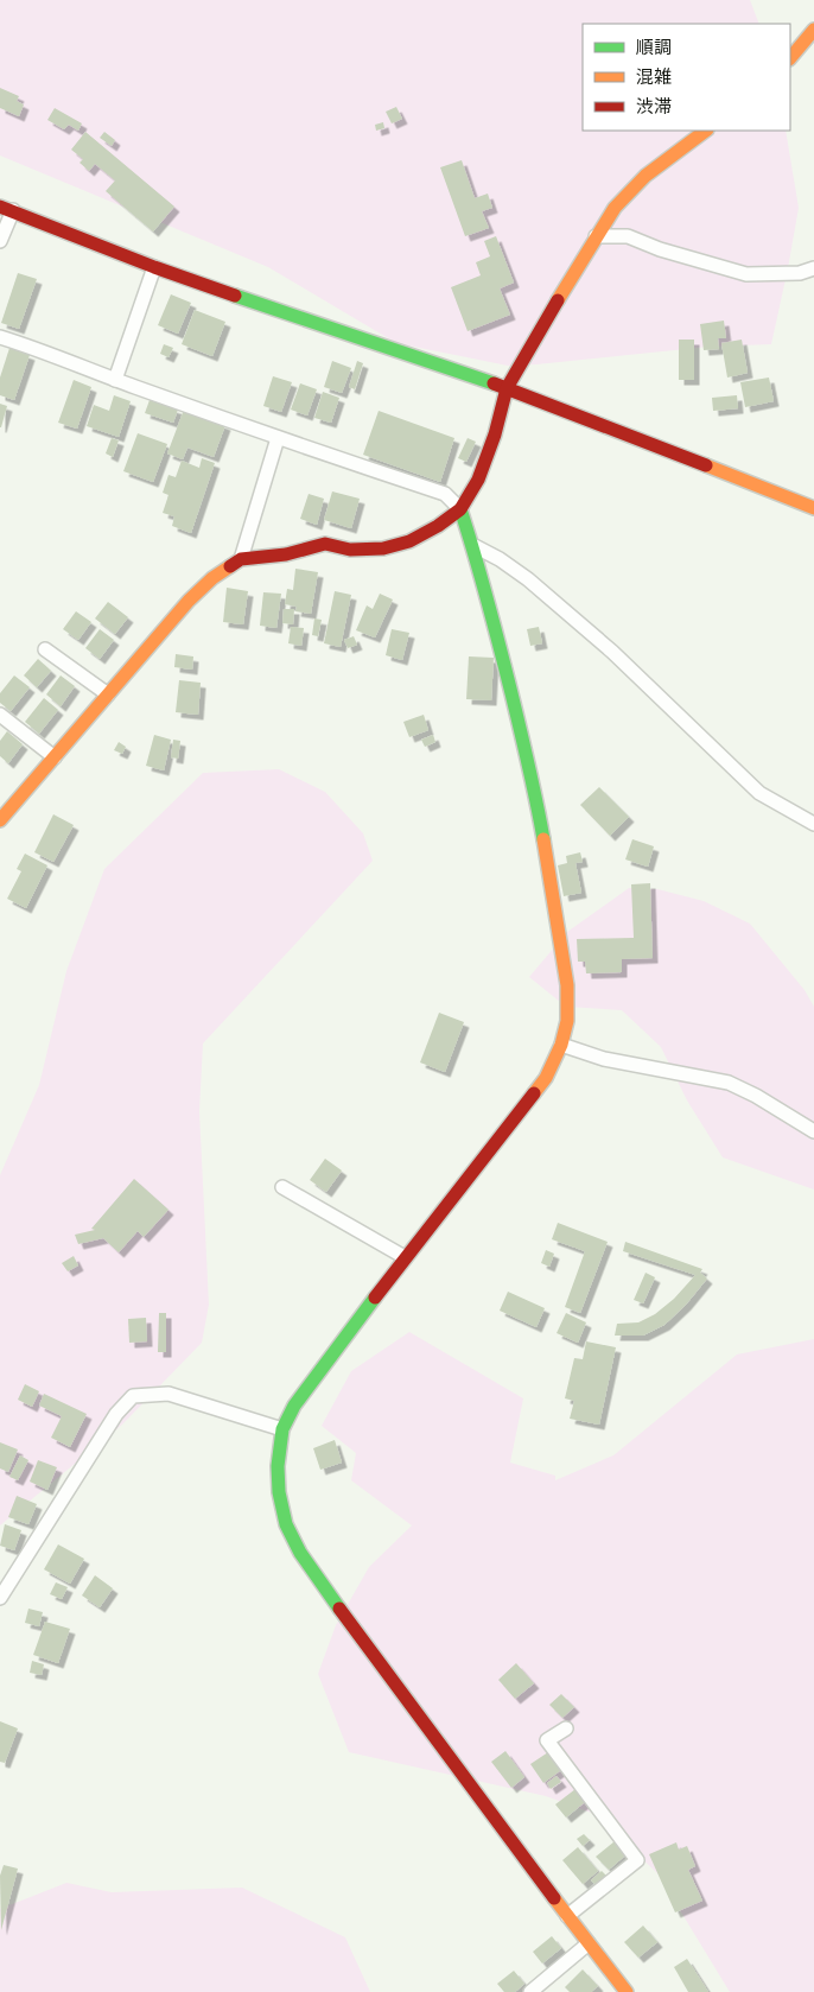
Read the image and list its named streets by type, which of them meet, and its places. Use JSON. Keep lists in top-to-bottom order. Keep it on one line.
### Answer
{"legend":["順調","混雑","渋滞"]}
